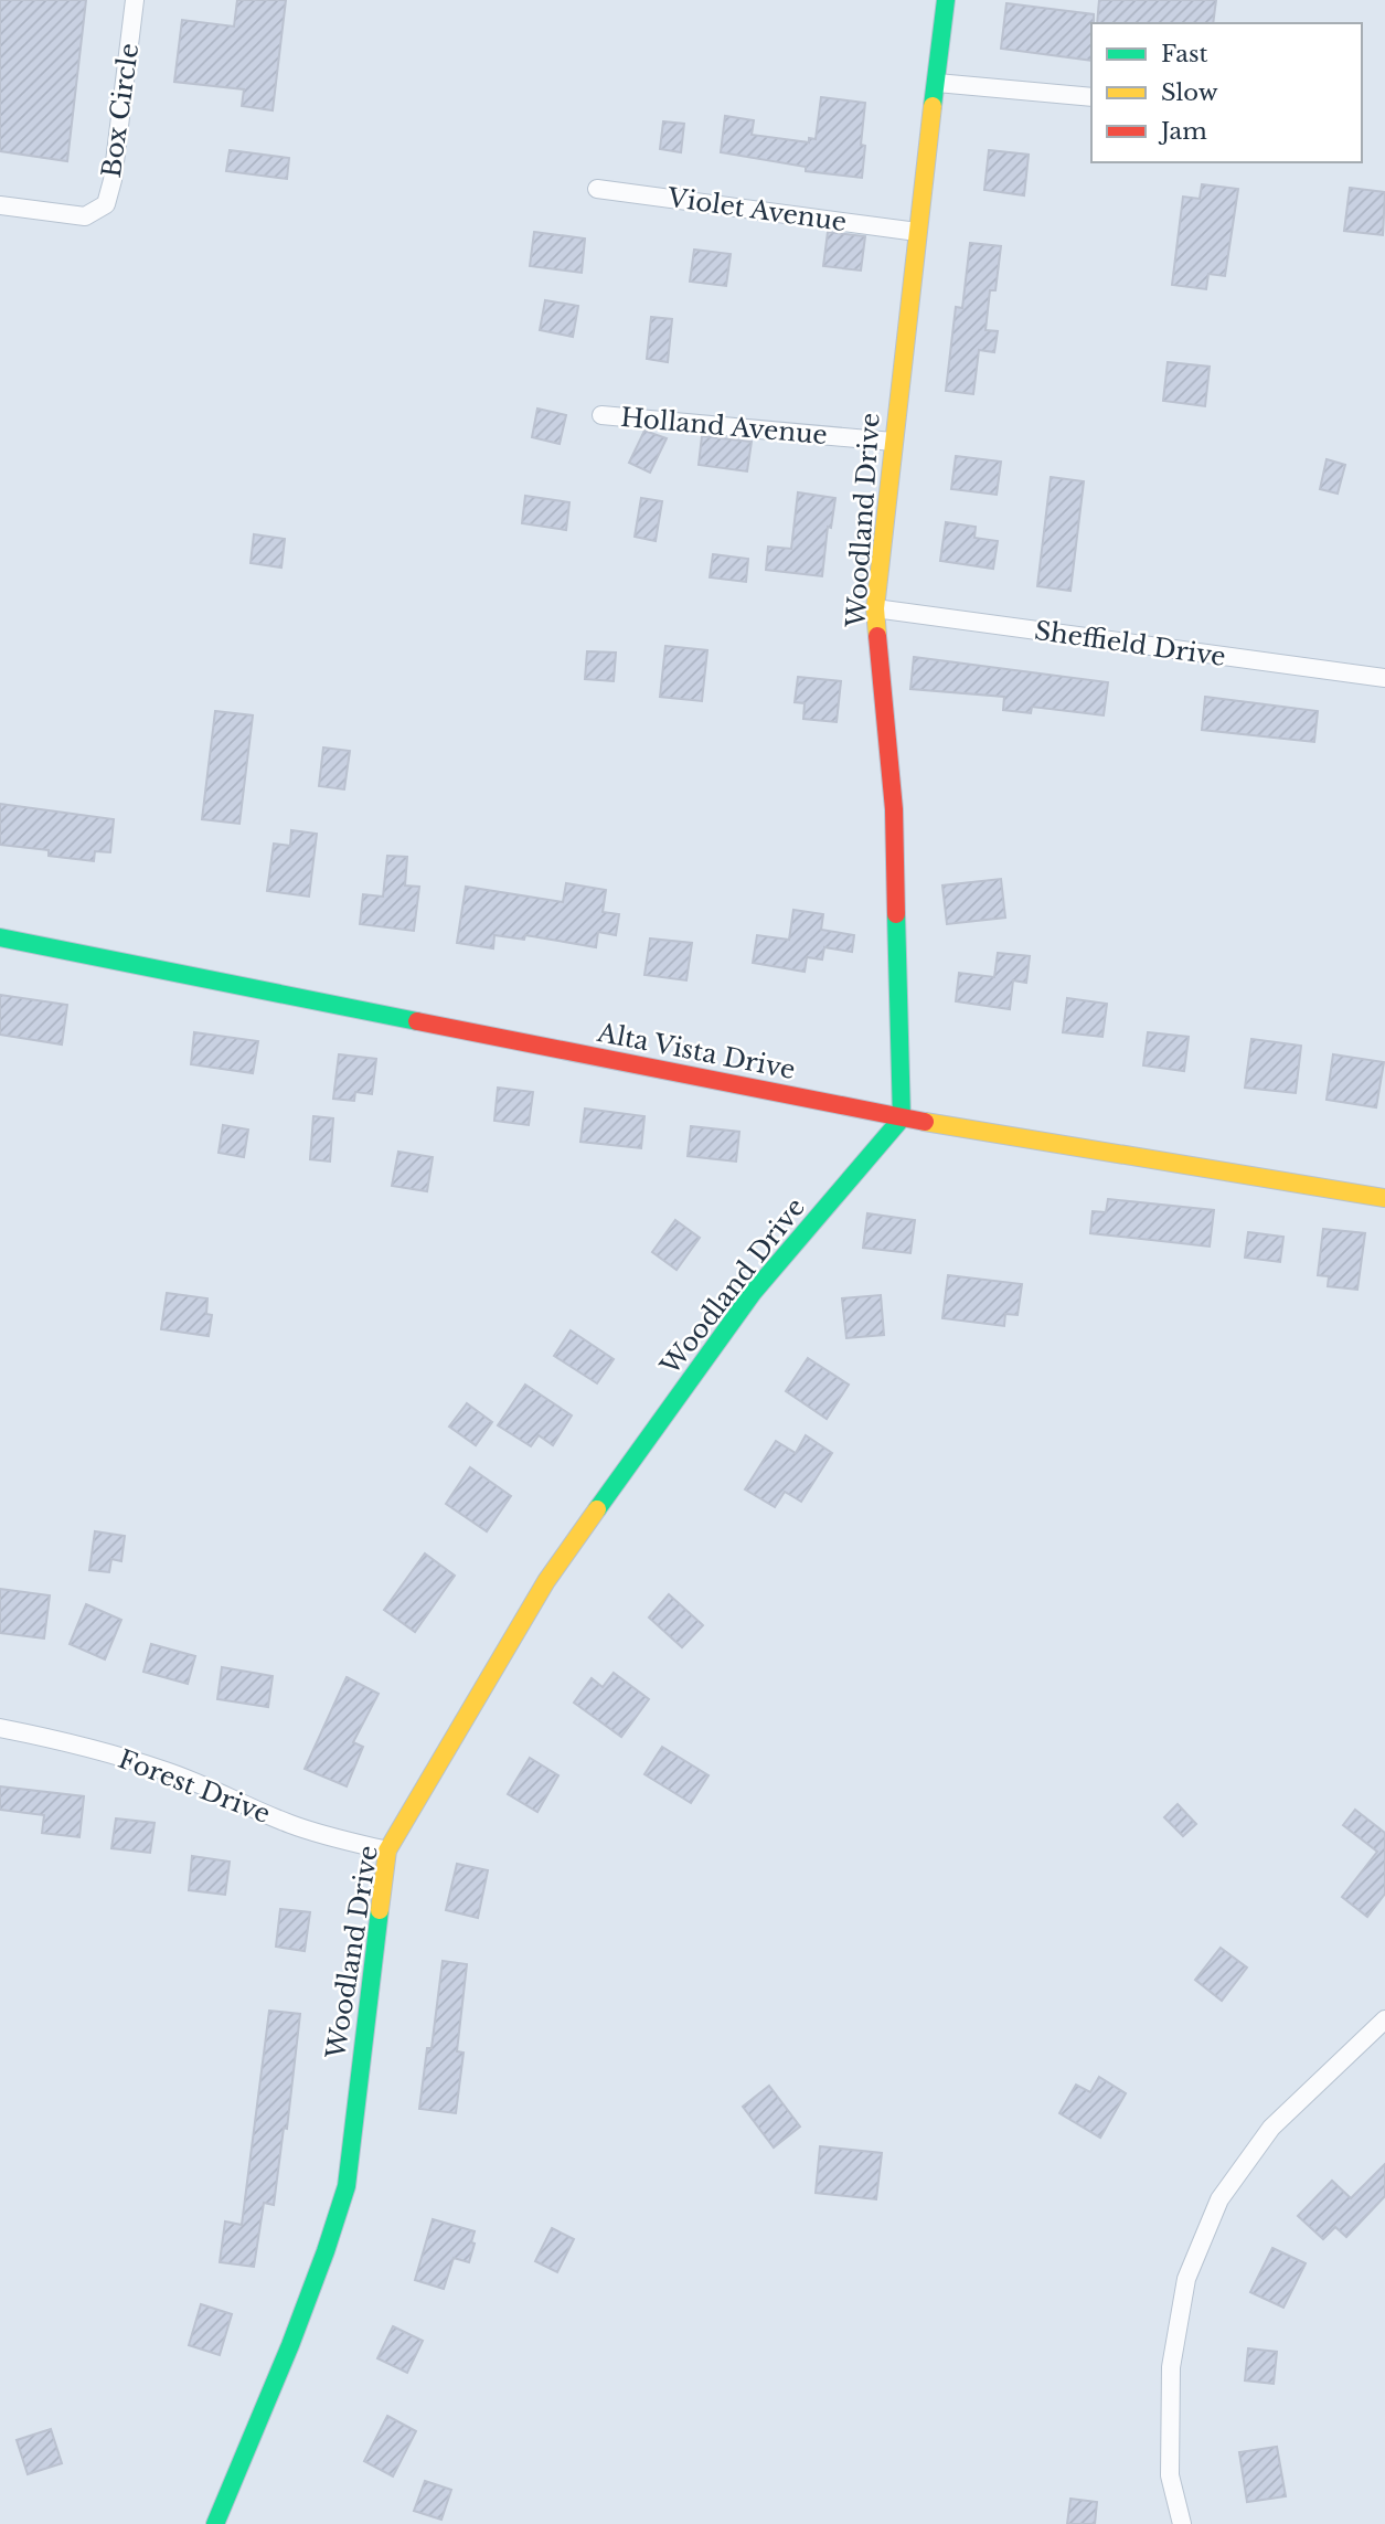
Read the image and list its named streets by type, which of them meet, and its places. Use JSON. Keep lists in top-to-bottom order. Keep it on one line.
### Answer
{"streets":{"street":["Box Circle","Violet Avenue","Holland Avenue","Woodland Drive","Sheffield Drive","Alta Vista Drive","Forest Drive"]},"crossings":[["Violet Avenue","Woodland Drive"],["Holland Avenue","Woodland Drive"],["Woodland Drive","Sheffield Drive"],["Woodland Drive","Alta Vista Drive"],["Woodland Drive","Forest Drive"]],"legend":["Fast","Slow","Jam"]}
